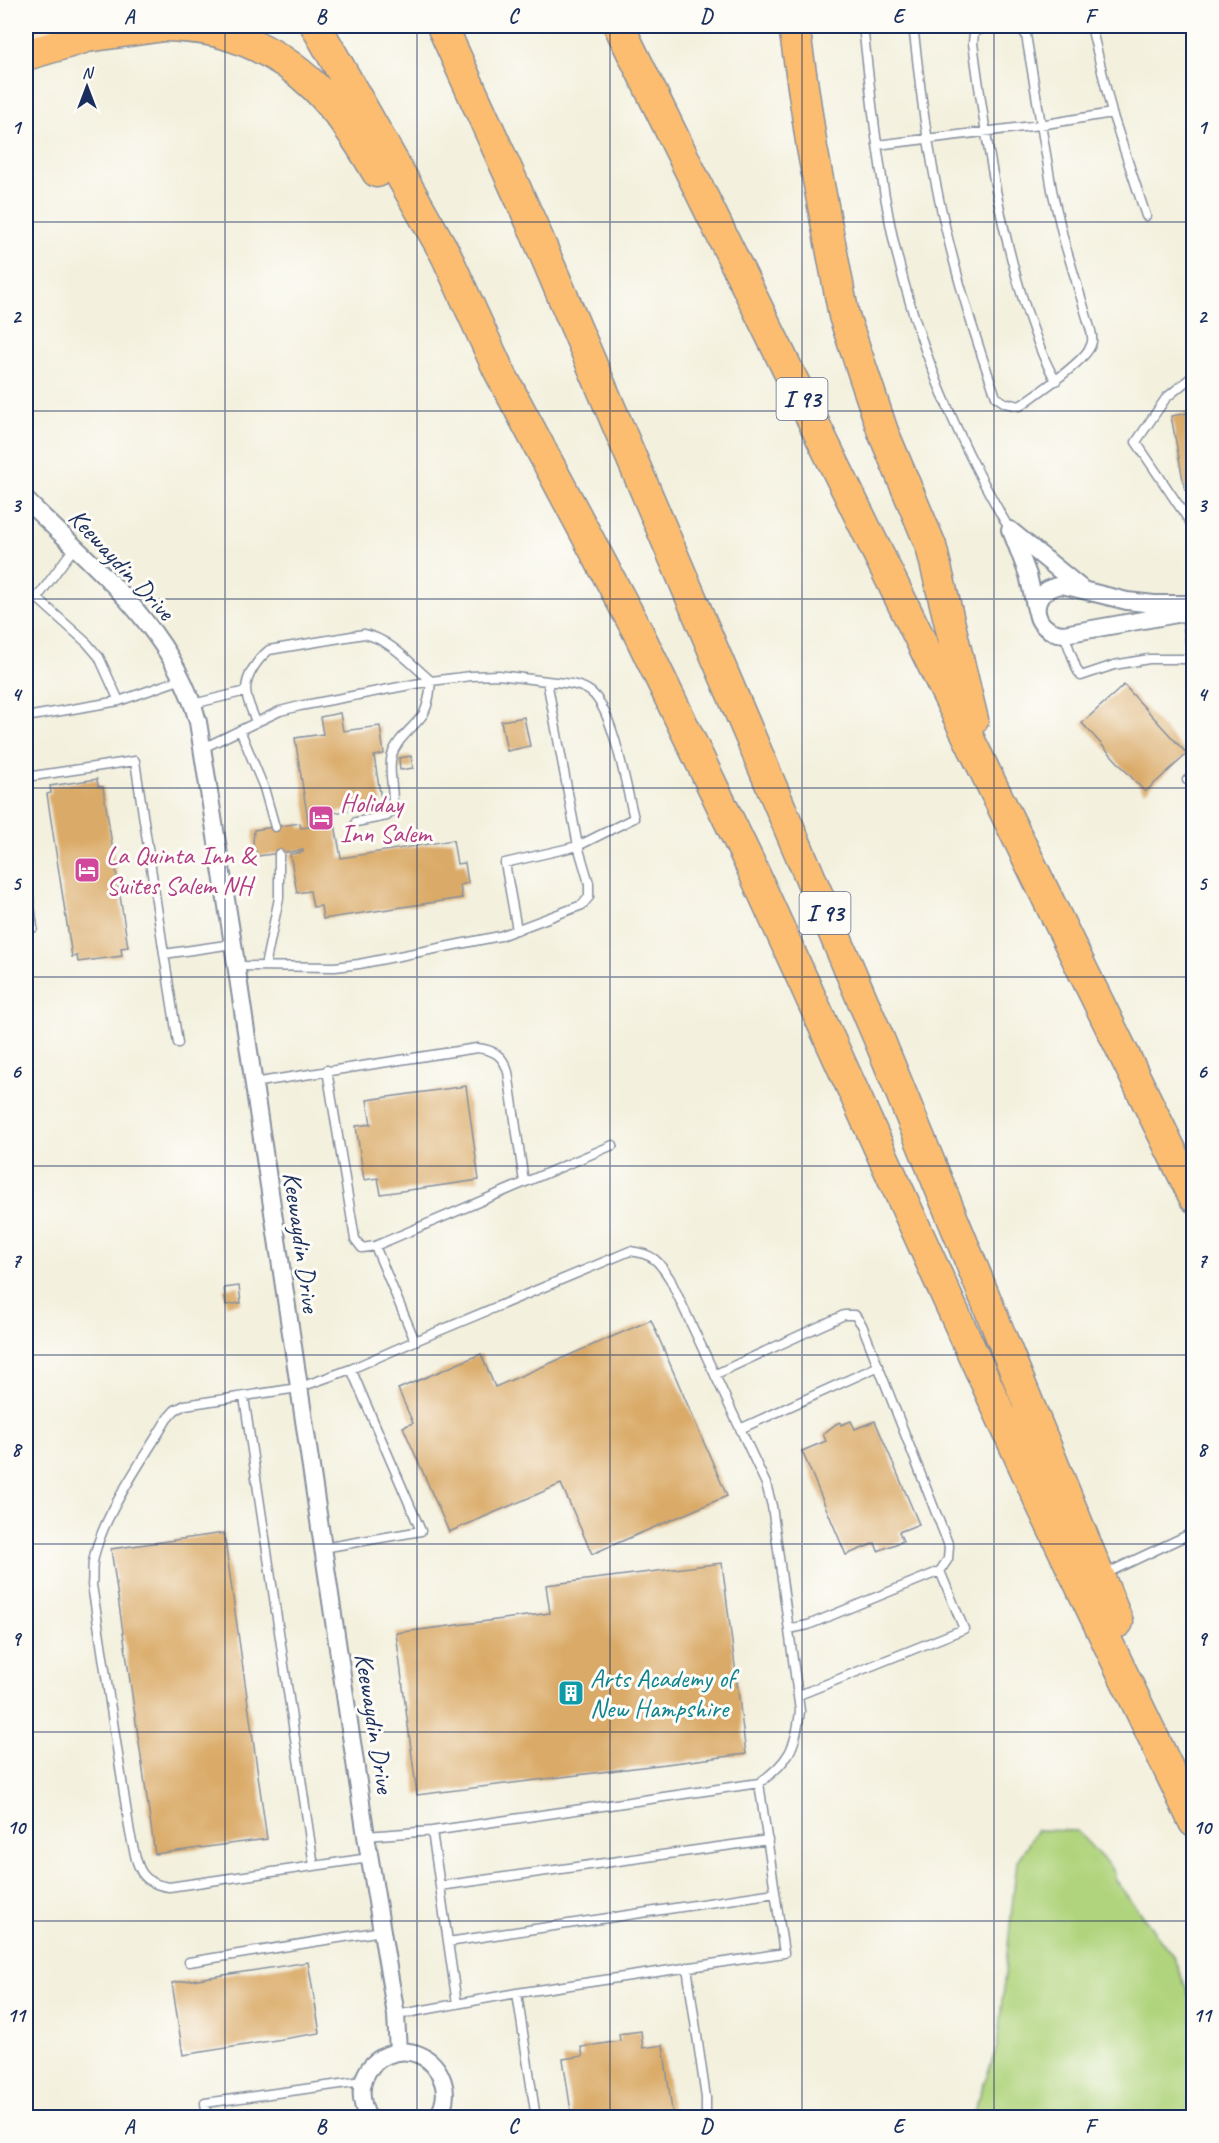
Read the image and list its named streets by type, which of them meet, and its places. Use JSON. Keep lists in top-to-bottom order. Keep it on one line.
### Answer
{"streets":{"highway":["I 93"],"street":["Keewaydin Drive"]},"places":{"hotel":["Holiday Inn Salem","La Quinta Inn & Suites Salem NH"],"building":["Arts Academy of New Hampshire"]},"north":"top","grid":{"columns":["A","B","C","D","E","F"],"rows":["1","2","3","4","5","6","7","8","9","10","11"]}}
